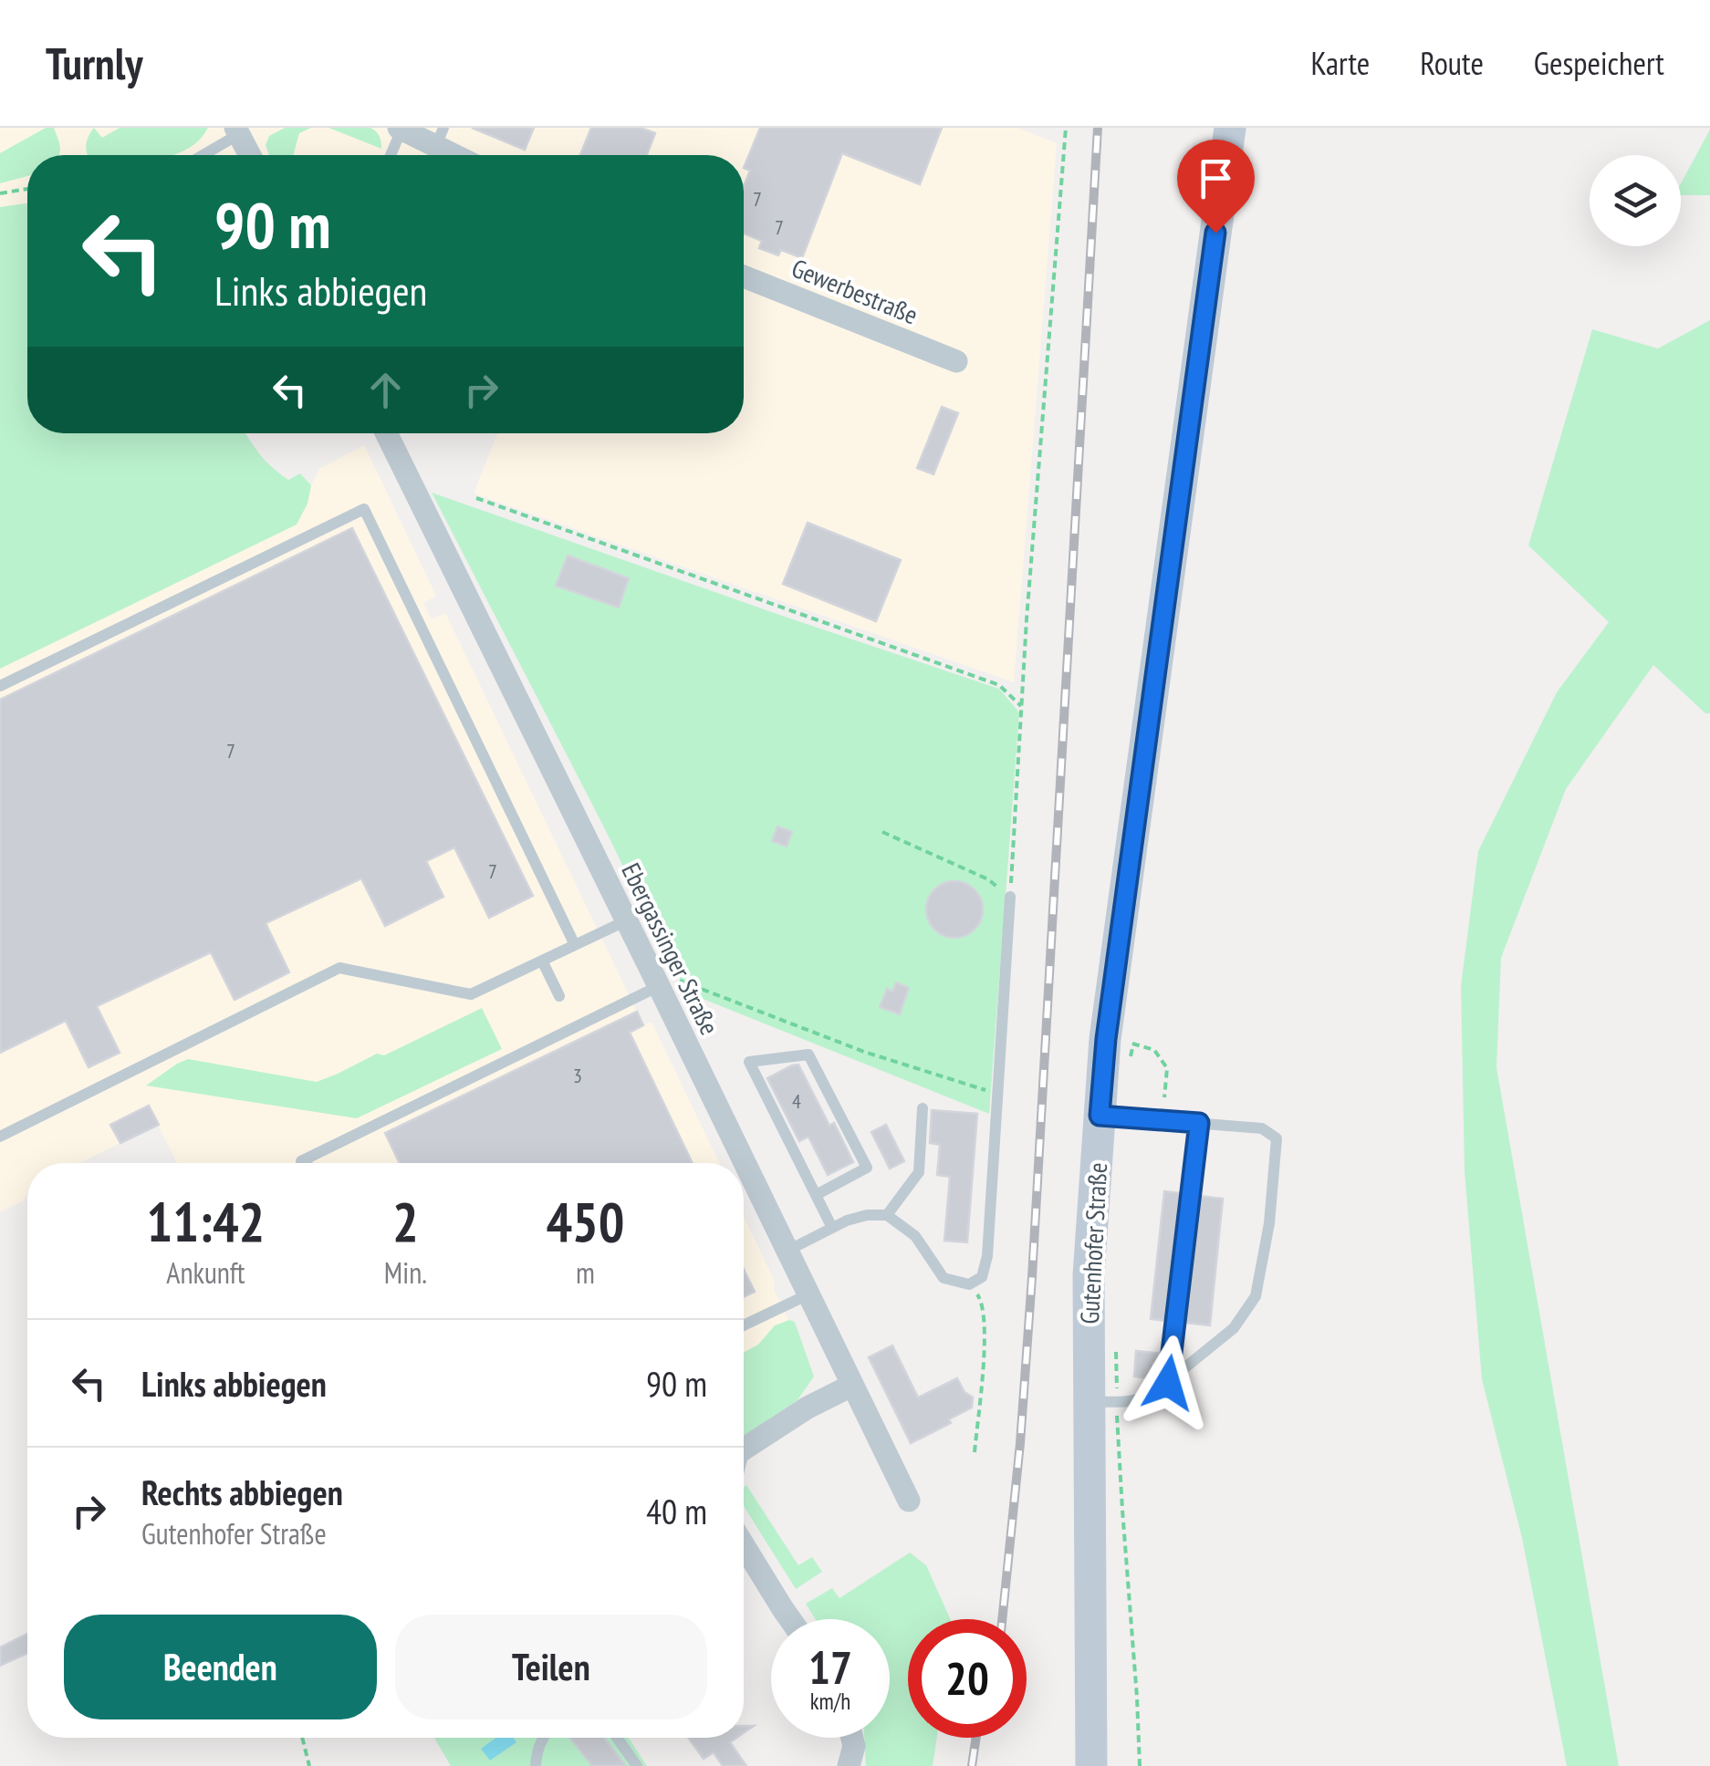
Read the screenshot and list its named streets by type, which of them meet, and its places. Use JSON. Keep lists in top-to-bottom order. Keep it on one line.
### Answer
{"streets":{"street":["Gewerbestraße","Ebergassinger Straße","Gutenhofer Straße"]},"house_numbers":["7","7","7","7","3","4"],"page":{"header":"Turnly","nav":["Karte","Route","Gespeichert"],"turn":["90 m","Links abbiegen"],"eta":["11:42","Ankunft","2","Min.","450","m"],"list":[{"name":"Links abbiegen","value":"90 m"},{"name":"Rechts abbiegen","note":"Gutenhofer Straße","value":"40 m"}],"buttons":["Beenden","Teilen"],"speed":"17 km/h","limit":"20"}}
